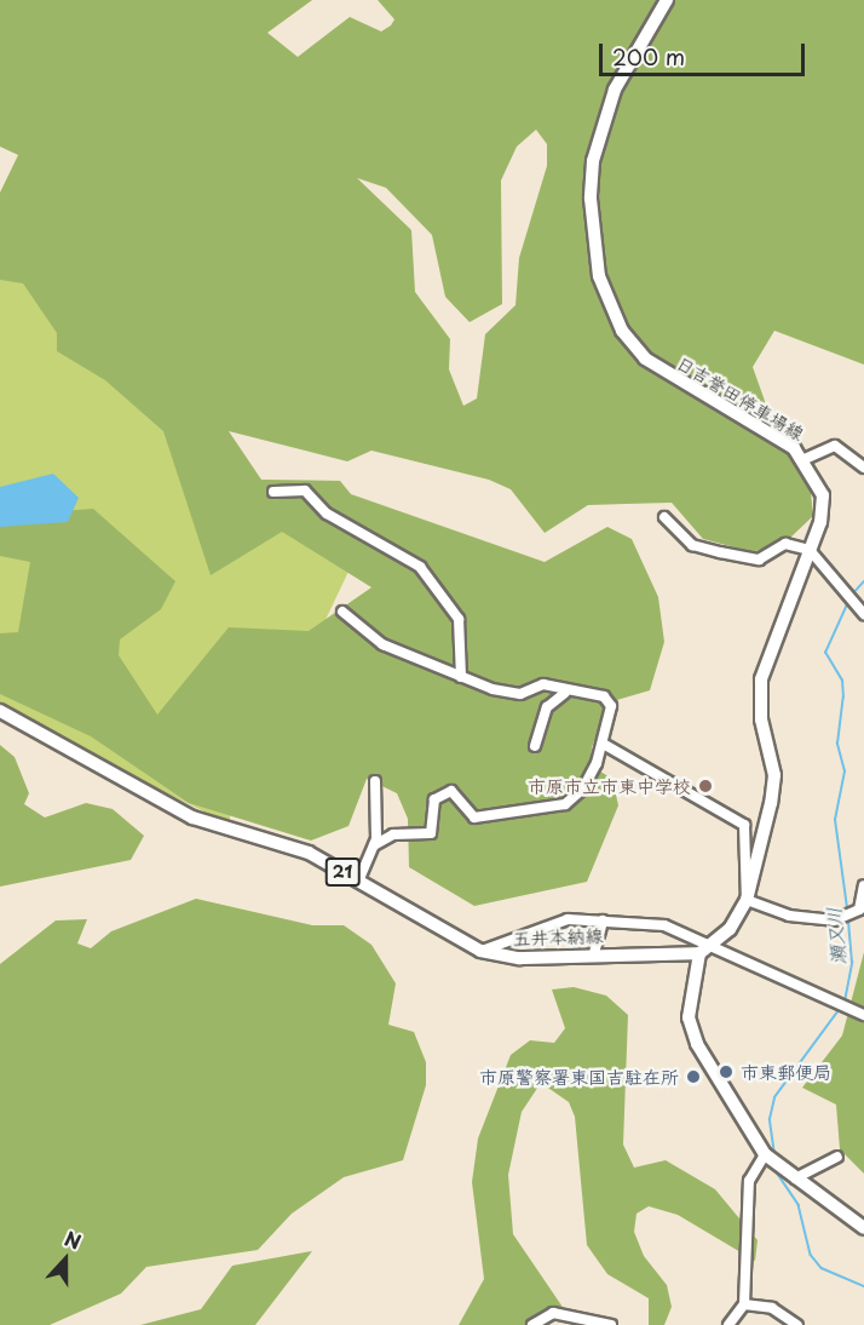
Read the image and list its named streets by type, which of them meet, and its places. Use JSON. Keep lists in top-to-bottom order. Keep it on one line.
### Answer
{"streets":{"main road":["日吉誉田停車場線","21","五井本納線"]},"crossings":[["日吉誉田停車場線","五井本納線"]],"water":["瀬又川"],"places":["市原市立市東中学校","市東郵便局","市原警察署東国吉駐在所"],"scale_bar":"200 m","north":"top"}
